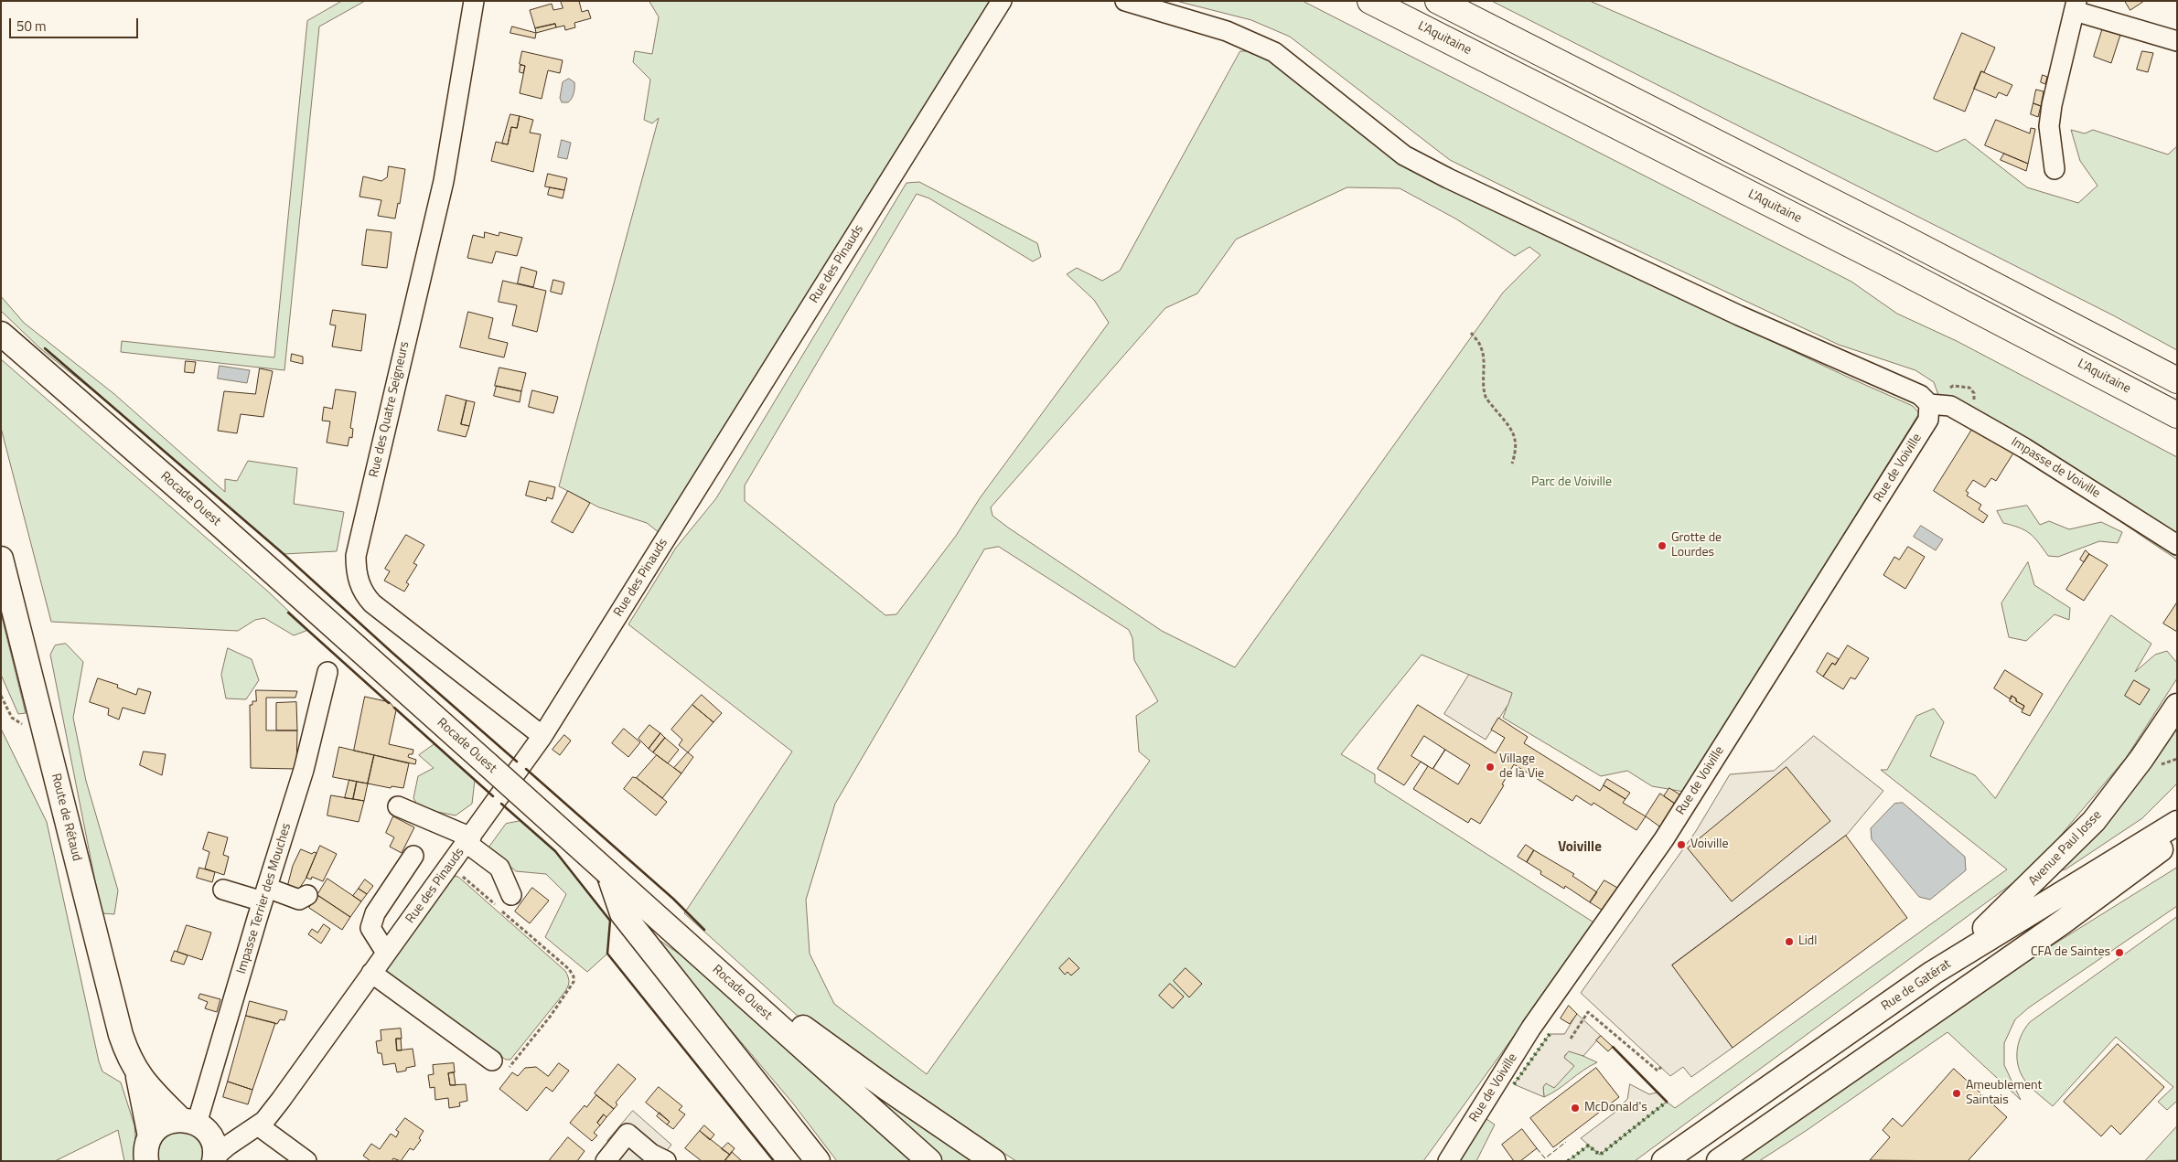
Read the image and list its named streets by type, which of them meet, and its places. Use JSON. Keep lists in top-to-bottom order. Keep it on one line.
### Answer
{"streets":{"highway":["L'Aquitaine"],"main road":["Rocade Ouest","Route de Rétaud","Avenue Paul Josse","Rue de Gatérat"],"street":["Rue des Pinauds","Rue des Quatre Seigneurs","Rue de Voiville","Impasse de Voiville","Impasse Terrier des Mouches"]},"crossings":[["Rue des Pinauds","Rue des Quatre Seigneurs"],["Rue de Voiville","Impasse de Voiville"],["Avenue Paul Josse","Rue de Gatérat"]],"districts":["Voiville"],"parks":["Parc de Voiville"],"places":["Grotte de Lourdes","Village de la Vie","Voiville","Lidl","CFA de Saintes","Ameublement Saintais","McDonald's"],"scale_bar":"50 m"}
